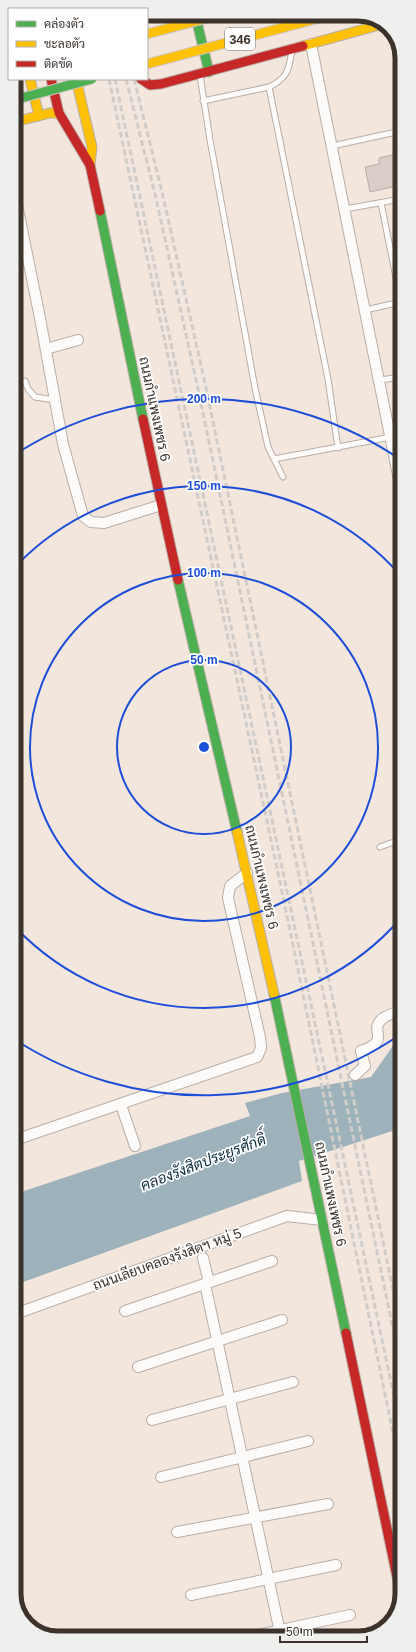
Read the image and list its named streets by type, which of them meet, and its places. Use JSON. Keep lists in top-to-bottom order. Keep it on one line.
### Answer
{"streets":{"main road":["346","ถนนกำแพงเพชร 6"],"street":["ถนนเลียบคลองรังสิตฯ หมู่ 5"]},"crossings":[["ถนนกำแพงเพชร 6","ถนนเลียบคลองรังสิตฯ หมู่ 5"]],"water":["คลองรังสิตประยูรศักดิ์"],"legend":["คล่องตัว","ชะลอตัว","ติดขัด"],"scale_bar":"50 m","rings":["200 m","150 m","100 m","50 m"]}
